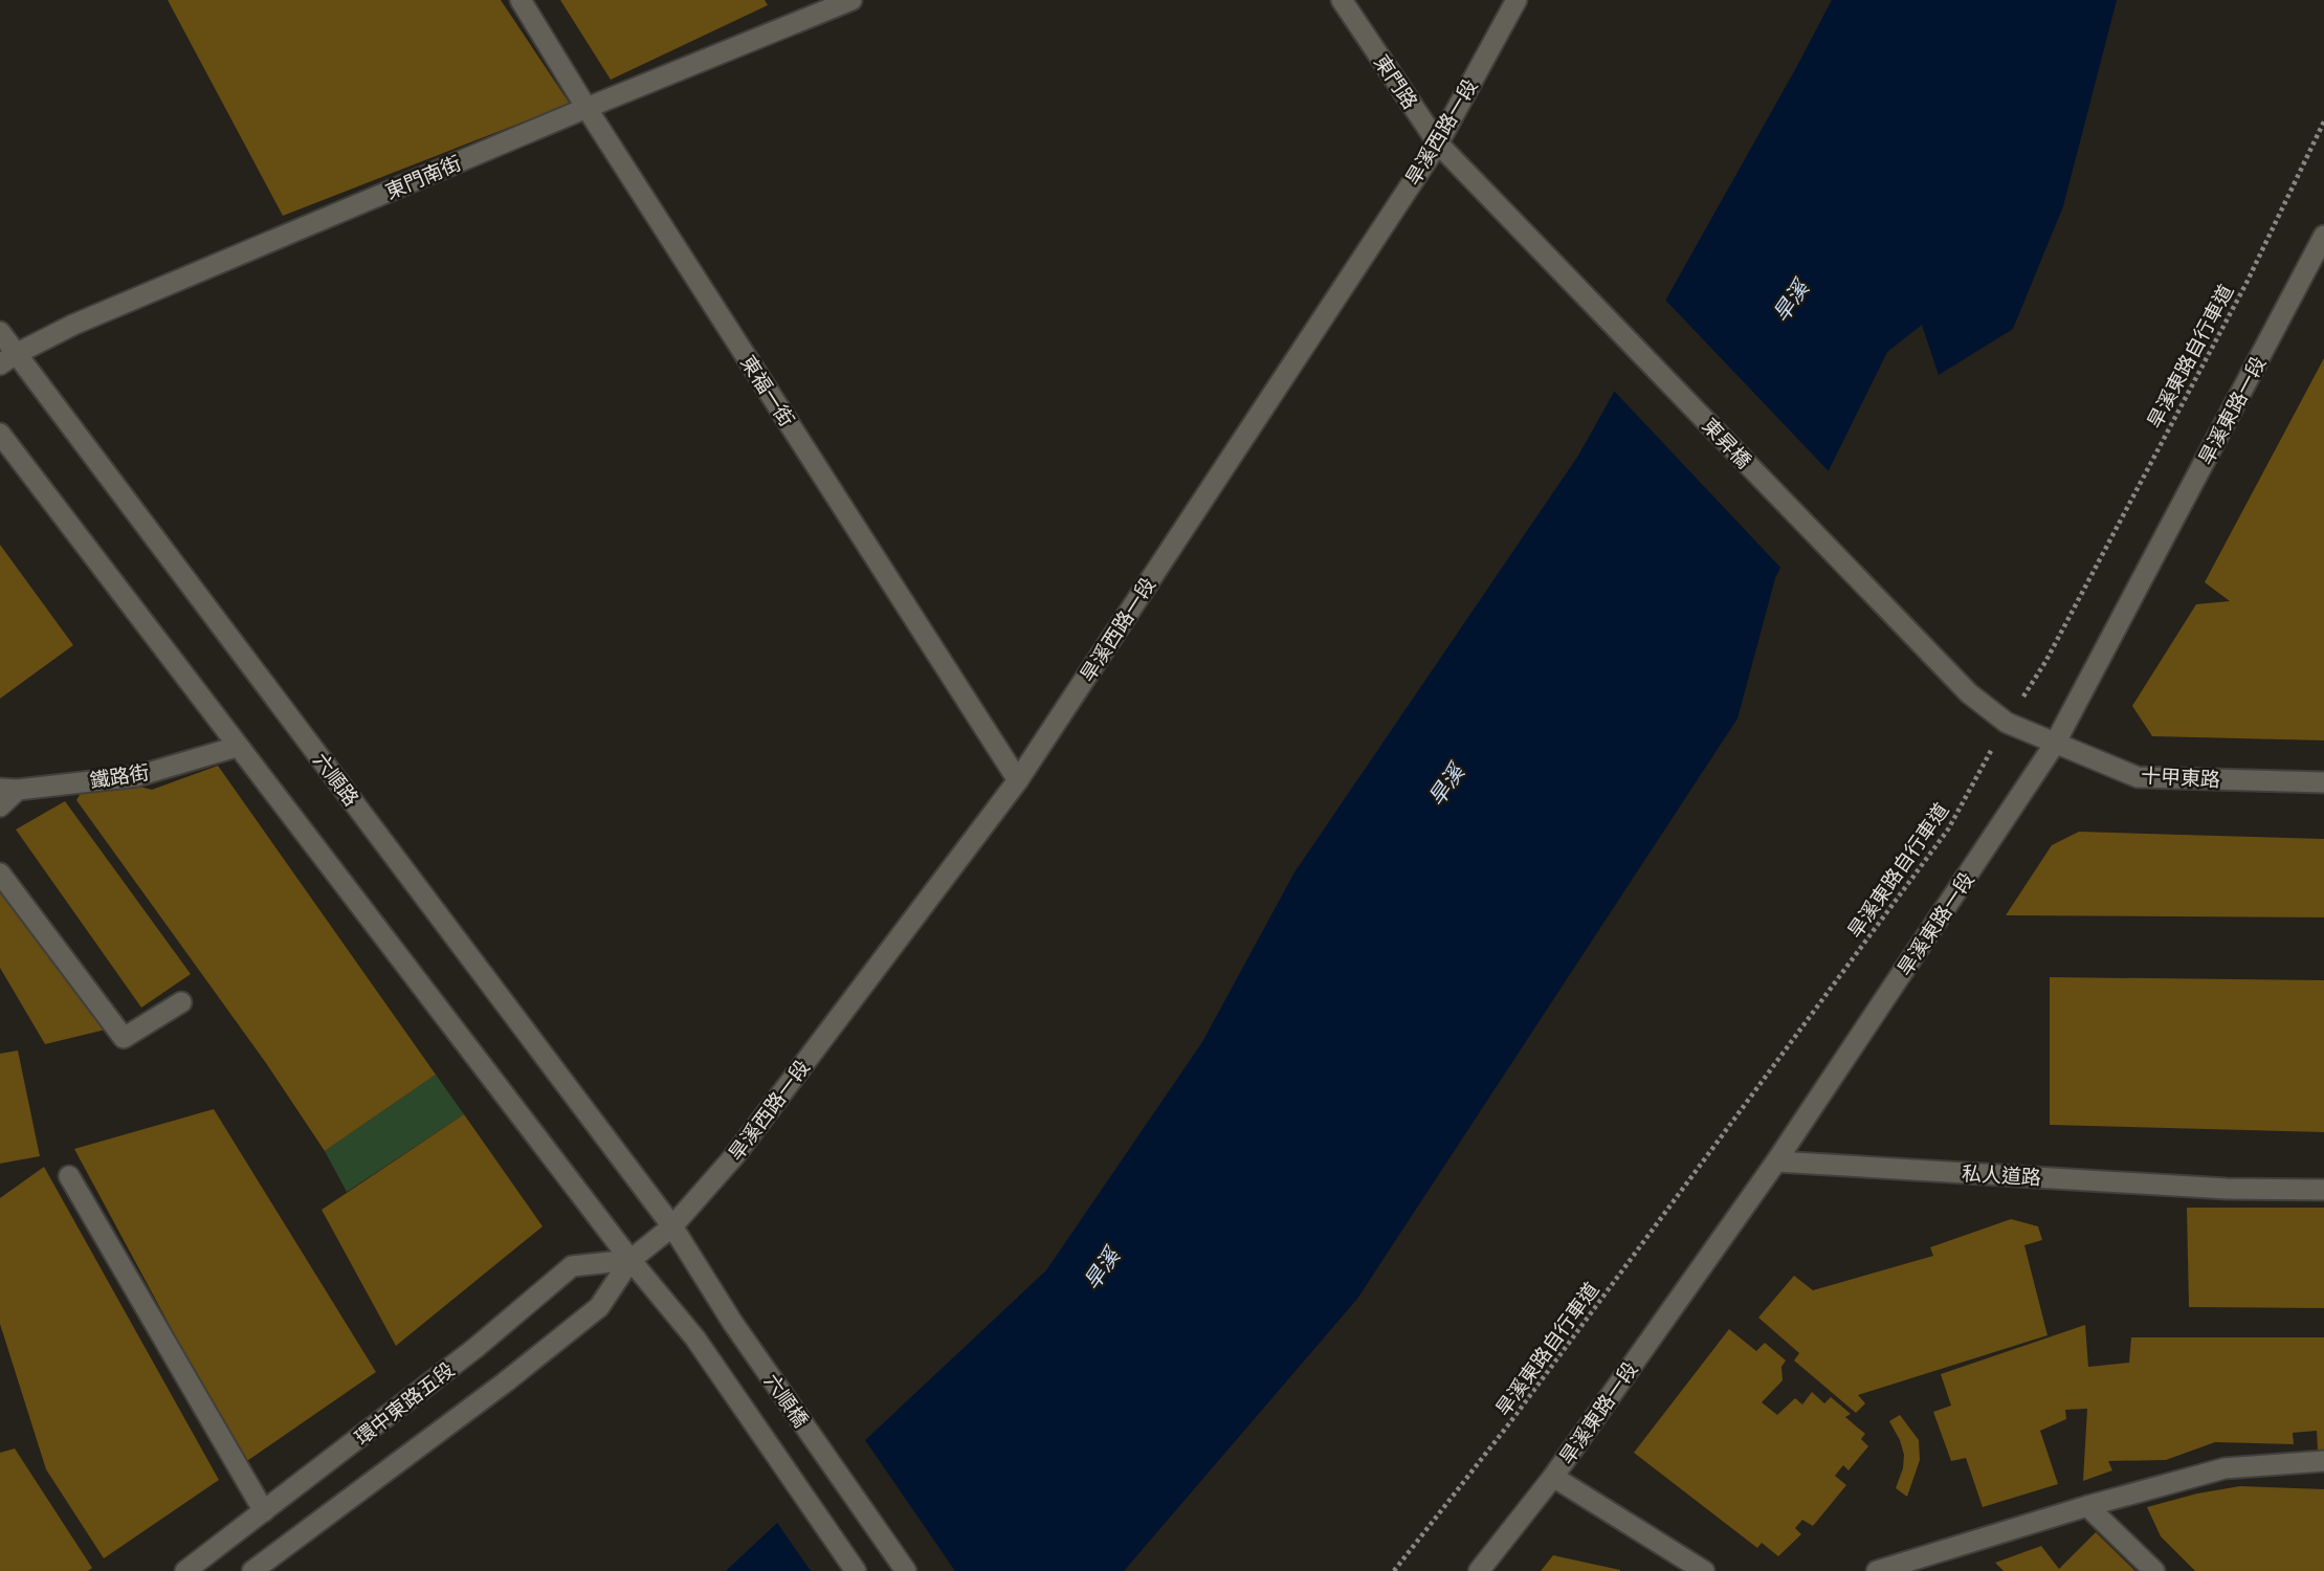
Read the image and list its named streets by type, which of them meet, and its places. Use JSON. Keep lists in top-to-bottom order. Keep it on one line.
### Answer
{"streets":{"street":["東門路","旱溪西路一段","東門南街","東福一街","旱溪東路一段","東昇橋","鐵路街","十甲東路","六順路","私人道路","六順橋","環中東路五段"],"path":["旱溪東路自行車道"]},"crossings":[["東門路","旱溪西路一段"],["東門路","東昇橋"],["旱溪西路一段","東福一街"],["旱溪西路一段","六順路"],["旱溪西路一段","六順橋"],["東門南街","東福一街"],["東門南街","六順路"],["旱溪東路自行車道","十甲東路"],["旱溪東路一段","十甲東路"],["旱溪東路一段","私人道路"],["東昇橋","十甲東路"],["六順路","六順橋"],["六順橋","環中東路五段"]],"water":["旱溪"]}
